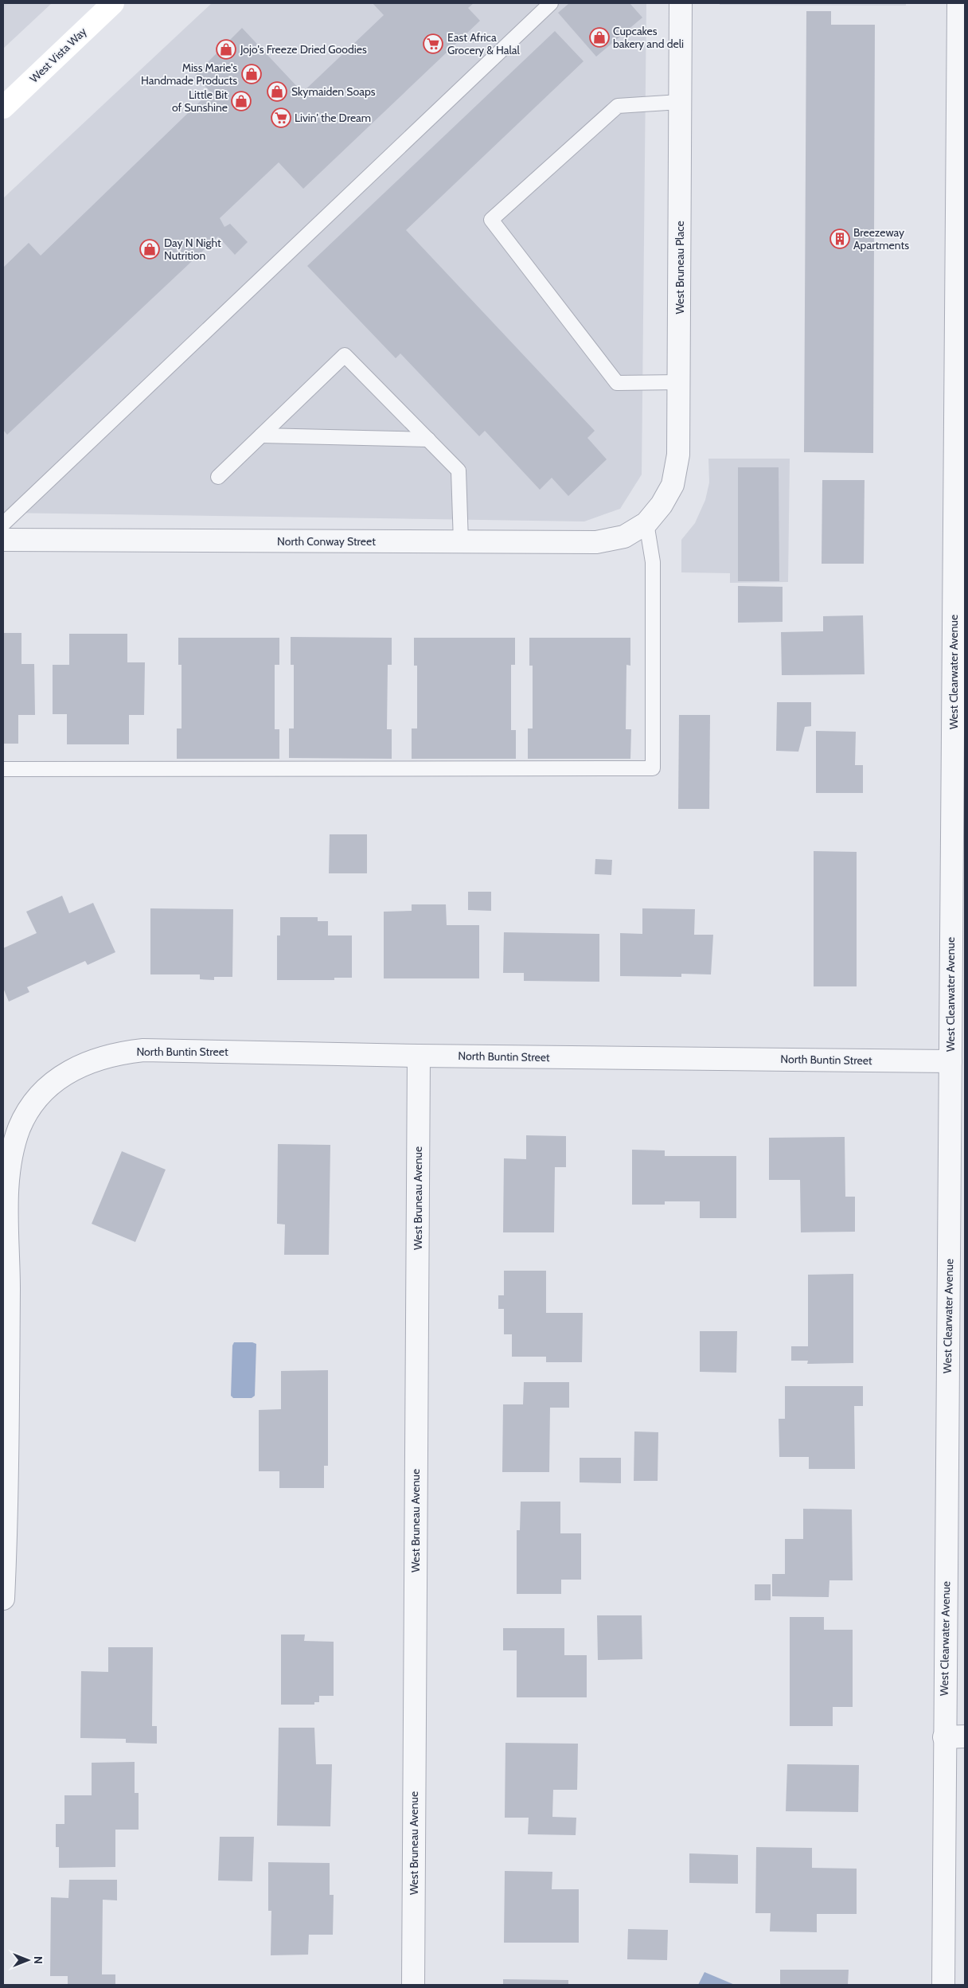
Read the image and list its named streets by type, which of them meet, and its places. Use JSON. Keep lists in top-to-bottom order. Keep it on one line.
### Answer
{"streets":{"main road":["West Vista Way"],"street":["West Bruneau Place","North Conway Street","West Clearwater Avenue","North Buntin Street","West Bruneau Avenue"]},"crossings":[["West Bruneau Place","North Conway Street"],["West Clearwater Avenue","North Buntin Street"],["North Buntin Street","West Bruneau Avenue"]],"places":{"shop":["Cupcakes bakery and deli","Jojo's Freeze Dried Goodies","Miss Marie's Handmade Products","Skymaiden Soaps","Little Bit of Sunshine","Day N Night Nutrition"],"supermarket":["East Africa Grocery & Halal","Livin' the Dream"],"building":["Breezeway Apartments"]},"north":"right"}
